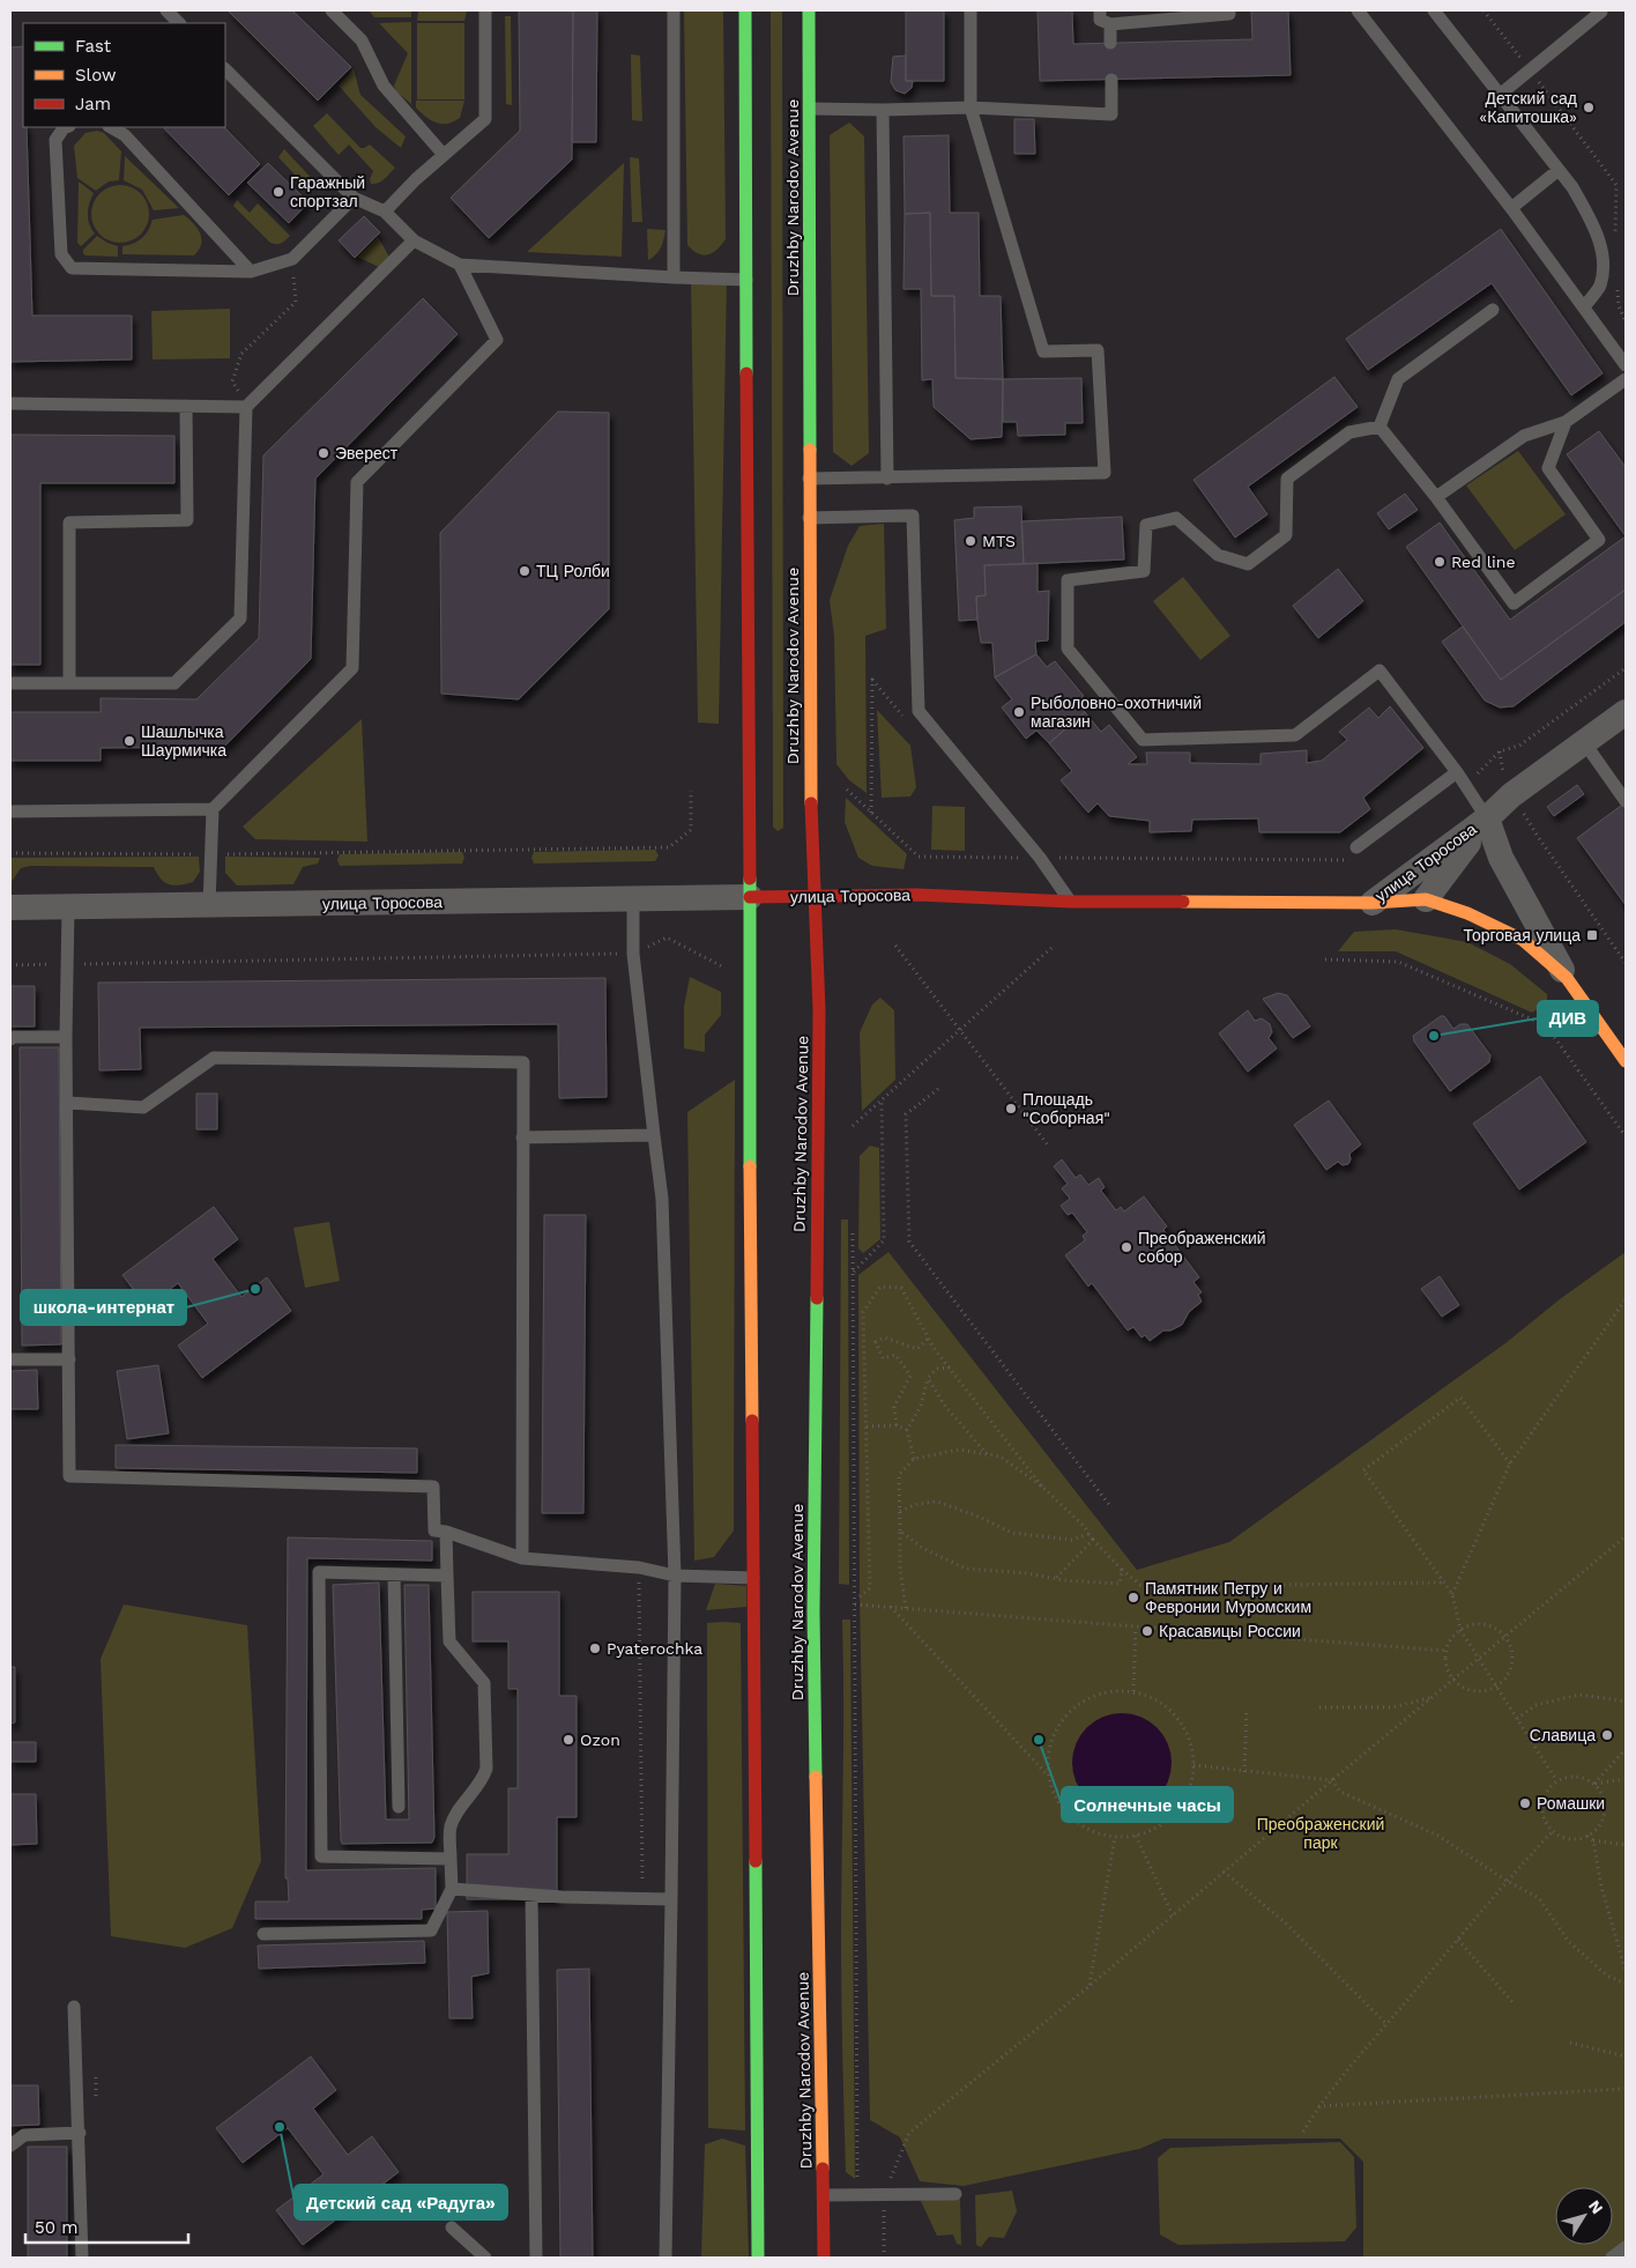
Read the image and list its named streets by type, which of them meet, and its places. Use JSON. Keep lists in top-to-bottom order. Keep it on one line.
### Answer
{"streets":{"main road":["Druzhby Narodov Avenue","улица Торосова"]},"crossings":[["Druzhby Narodov Avenue","улица Торосова"]],"parks":["Преображенский парк"],"places":{"other":["Детский сад «Капитошка»","Гаражный спортзал","Эверест","MTS","Red line","ТЦ Ролби","Рыболовно-охотничий магазин","Шашлычка Шаурмичка","ДИВ","Площадь \"Соборная\"","Преображенский собор","школа-интернат","Памятник Петру и Февронии Муромским","Красавицы России","Pyaterochka","Славица","Ozon","Солнечные часы","Ромашки","Детский сад «Радуга»"],"transit":["Торговая улица"]},"legend":["Fast","Slow","Jam"],"scale_bar":"50 m","north":"top right"}
